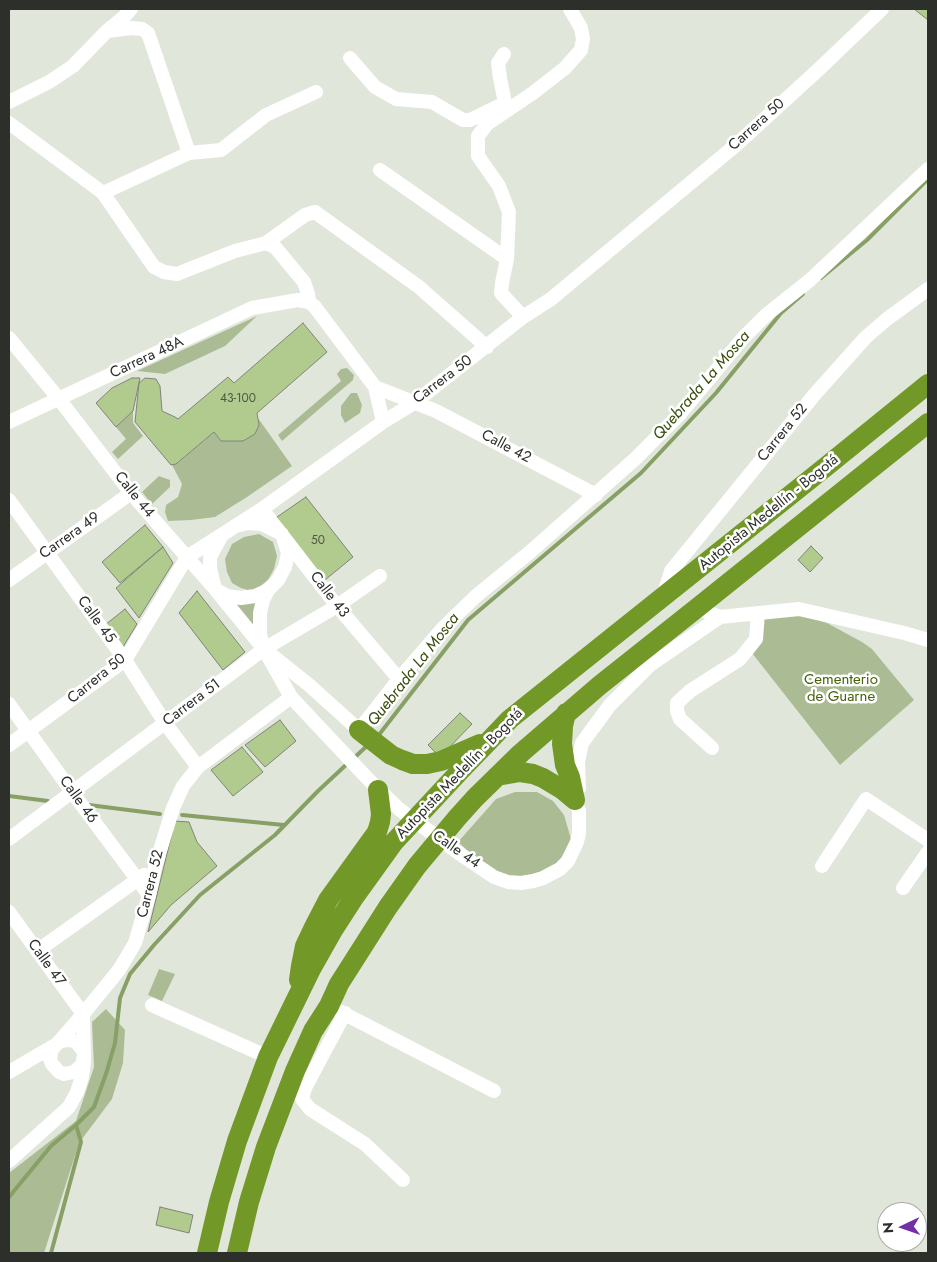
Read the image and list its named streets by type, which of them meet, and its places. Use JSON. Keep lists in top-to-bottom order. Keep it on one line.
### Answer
{"streets":{"highway":["Autopista Medellín - Bogotá"],"street":["Carrera 50","Carrera 48A","Carrera 52","Calle 42","Calle 44","Carrera 49","Calle 43","Calle 45","Carrera 51","Calle 46","Calle 47"]},"crossings":[["Carrera 50","Calle 42"],["Carrera 50","Calle 44"],["Carrera 50","Calle 43"],["Carrera 50","Calle 45"],["Carrera 50","Calle 46"],["Carrera 48A","Calle 44"],["Carrera 52","Calle 44"],["Carrera 52","Autopista Medellín - Bogotá"],["Carrera 52","Calle 45"],["Carrera 52","Calle 46"],["Carrera 52","Calle 47"],["Calle 44","Carrera 49"],["Calle 44","Calle 43"],["Calle 44","Carrera 51"],["Carrera 49","Calle 45"],["Calle 43","Carrera 51"],["Calle 45","Carrera 51"],["Carrera 51","Calle 46"]],"water":["Quebrada La Mosca"],"parks":["Cementerio de Guarne"],"house_numbers":["43-100","50"],"north":"left"}
